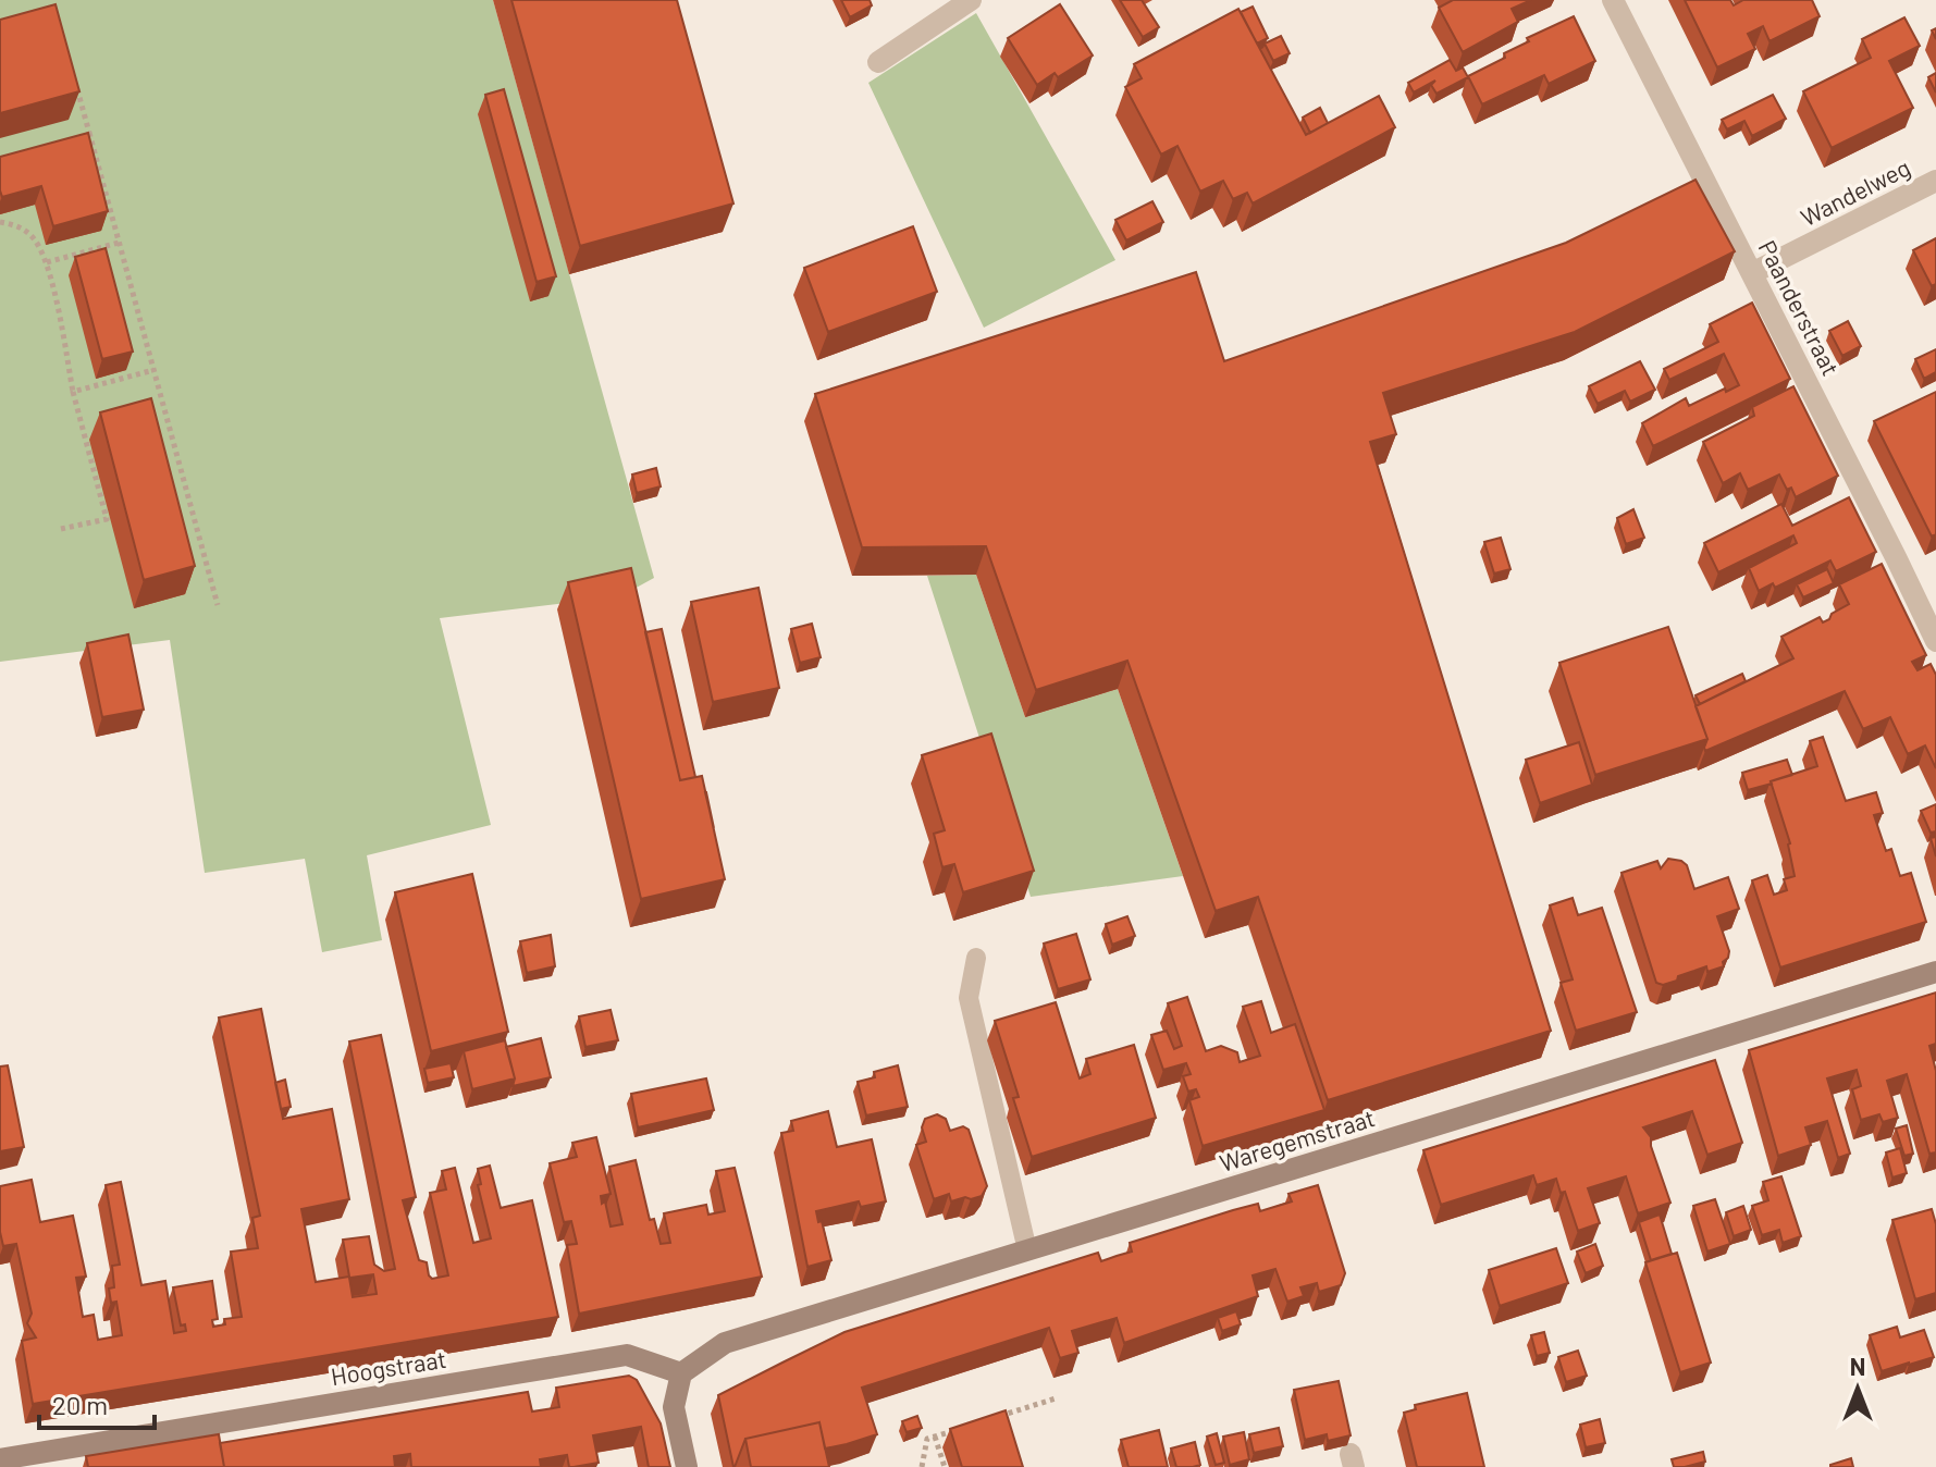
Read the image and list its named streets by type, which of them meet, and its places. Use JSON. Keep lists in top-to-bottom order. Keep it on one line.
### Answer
{"streets":{"street":["Wandelweg","Paanderstraat","Waregemstraat","Hoogstraat"]},"crossings":[["Wandelweg","Paanderstraat"],["Waregemstraat","Hoogstraat"]],"scale_bar":"20 m","north":"top"}
